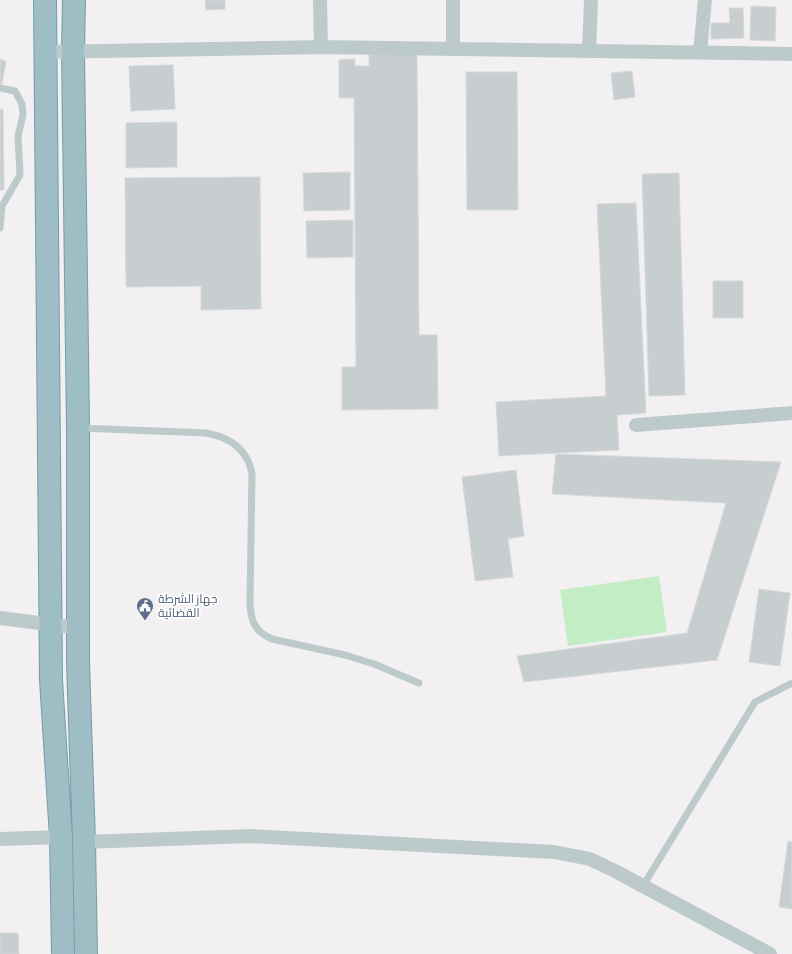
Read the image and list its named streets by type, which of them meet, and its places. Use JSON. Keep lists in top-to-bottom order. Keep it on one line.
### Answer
{"places":{"public building":["جهاز الشرطة القضائية"]}}
